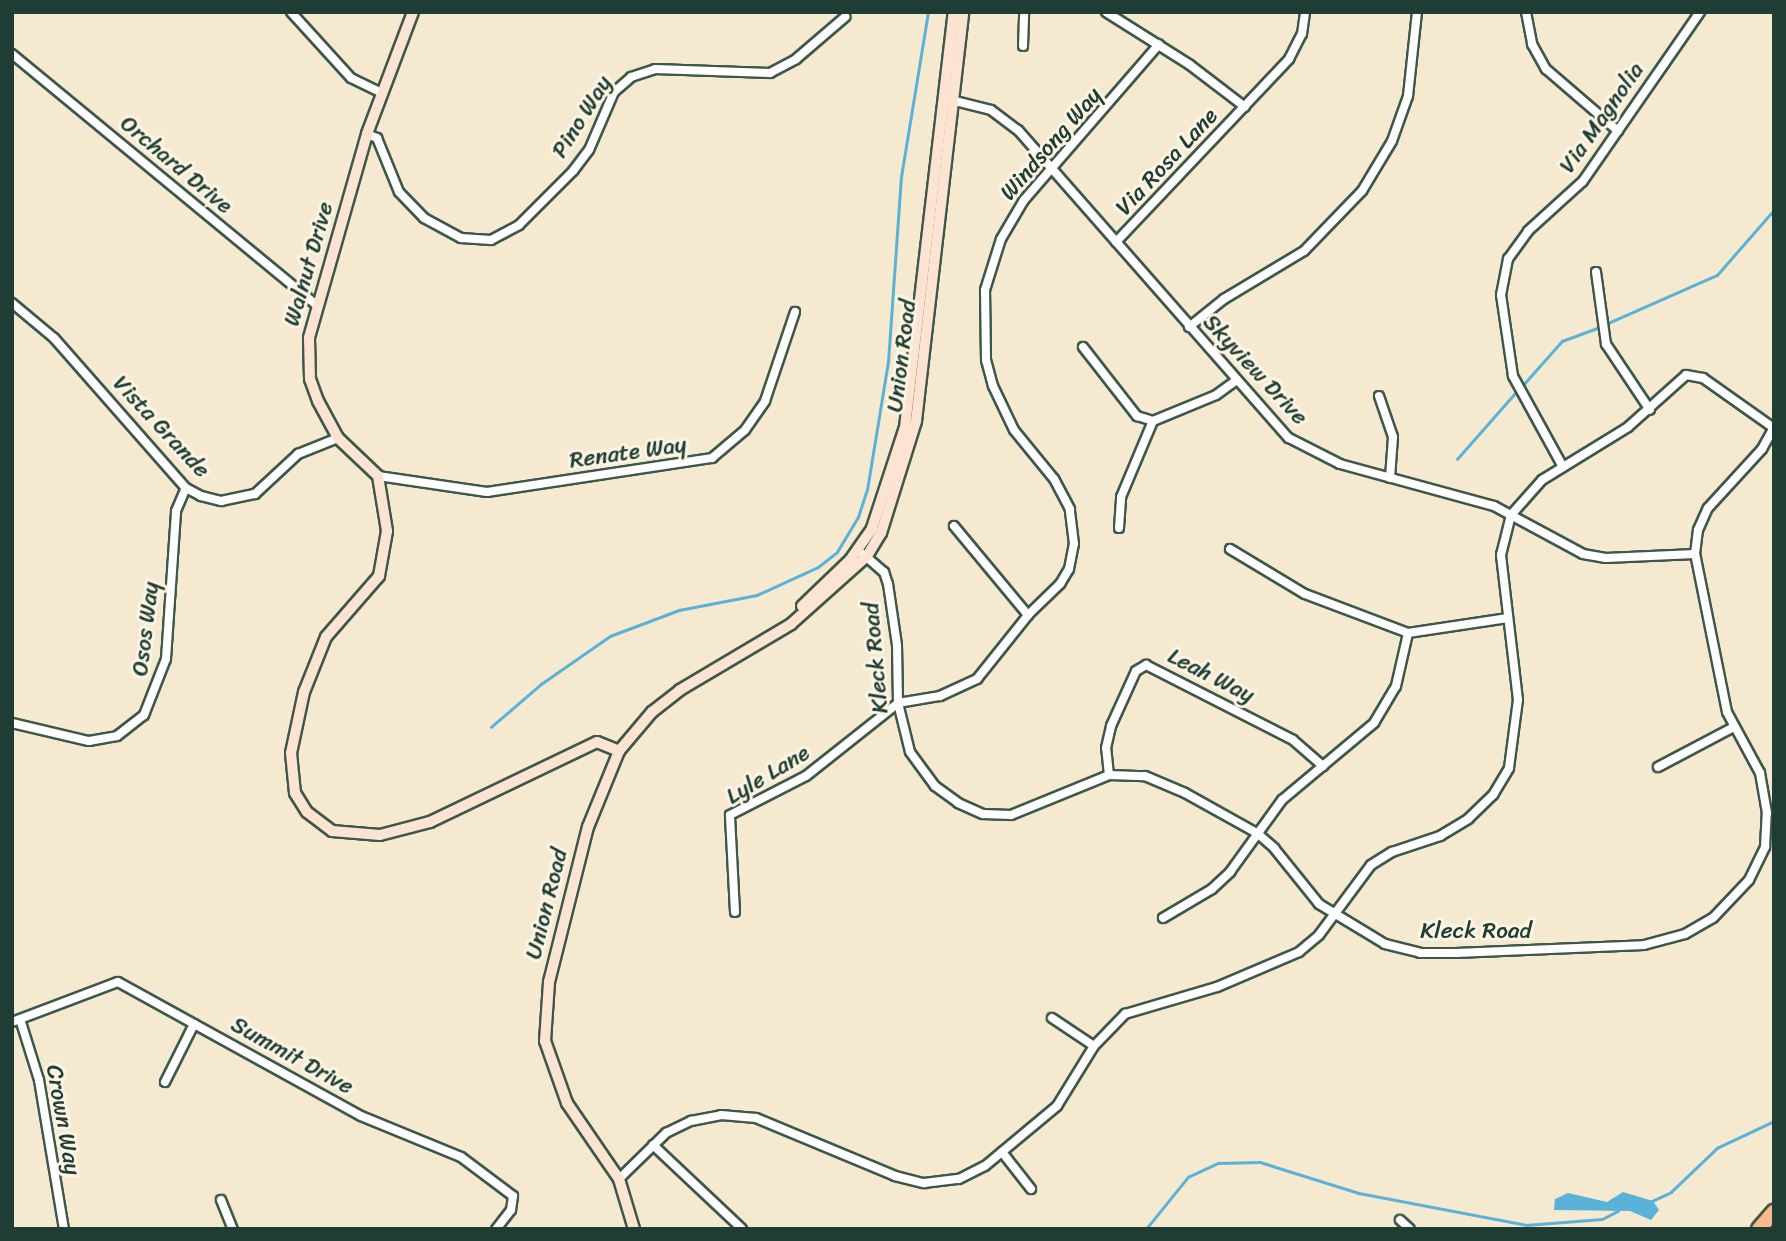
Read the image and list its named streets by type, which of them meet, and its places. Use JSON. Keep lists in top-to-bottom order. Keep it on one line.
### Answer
{"streets":{"main road":["Walnut Drive","Union Road"],"street":["Pino Way","Via Magnolia","Windsong Way","Via Rosa Lane","Orchard Drive","Skyview Drive","Vista Grande","Renate Way","Osos Way","Kleck Road","Leah Way","Lyle Lane","Summit Drive","Crown Way"]},"crossings":[["Pino Way","Walnut Drive"],["Windsong Way","Skyview Drive"],["Windsong Way","Kleck Road"],["Windsong Way","Lyle Lane"],["Via Rosa Lane","Skyview Drive"],["Orchard Drive","Walnut Drive"],["Walnut Drive","Vista Grande"],["Walnut Drive","Renate Way"],["Union Road","Skyview Drive"],["Union Road","Kleck Road"],["Skyview Drive","Kleck Road"],["Vista Grande","Osos Way"],["Kleck Road","Leah Way"],["Kleck Road","Lyle Lane"],["Summit Drive","Crown Way"]]}
